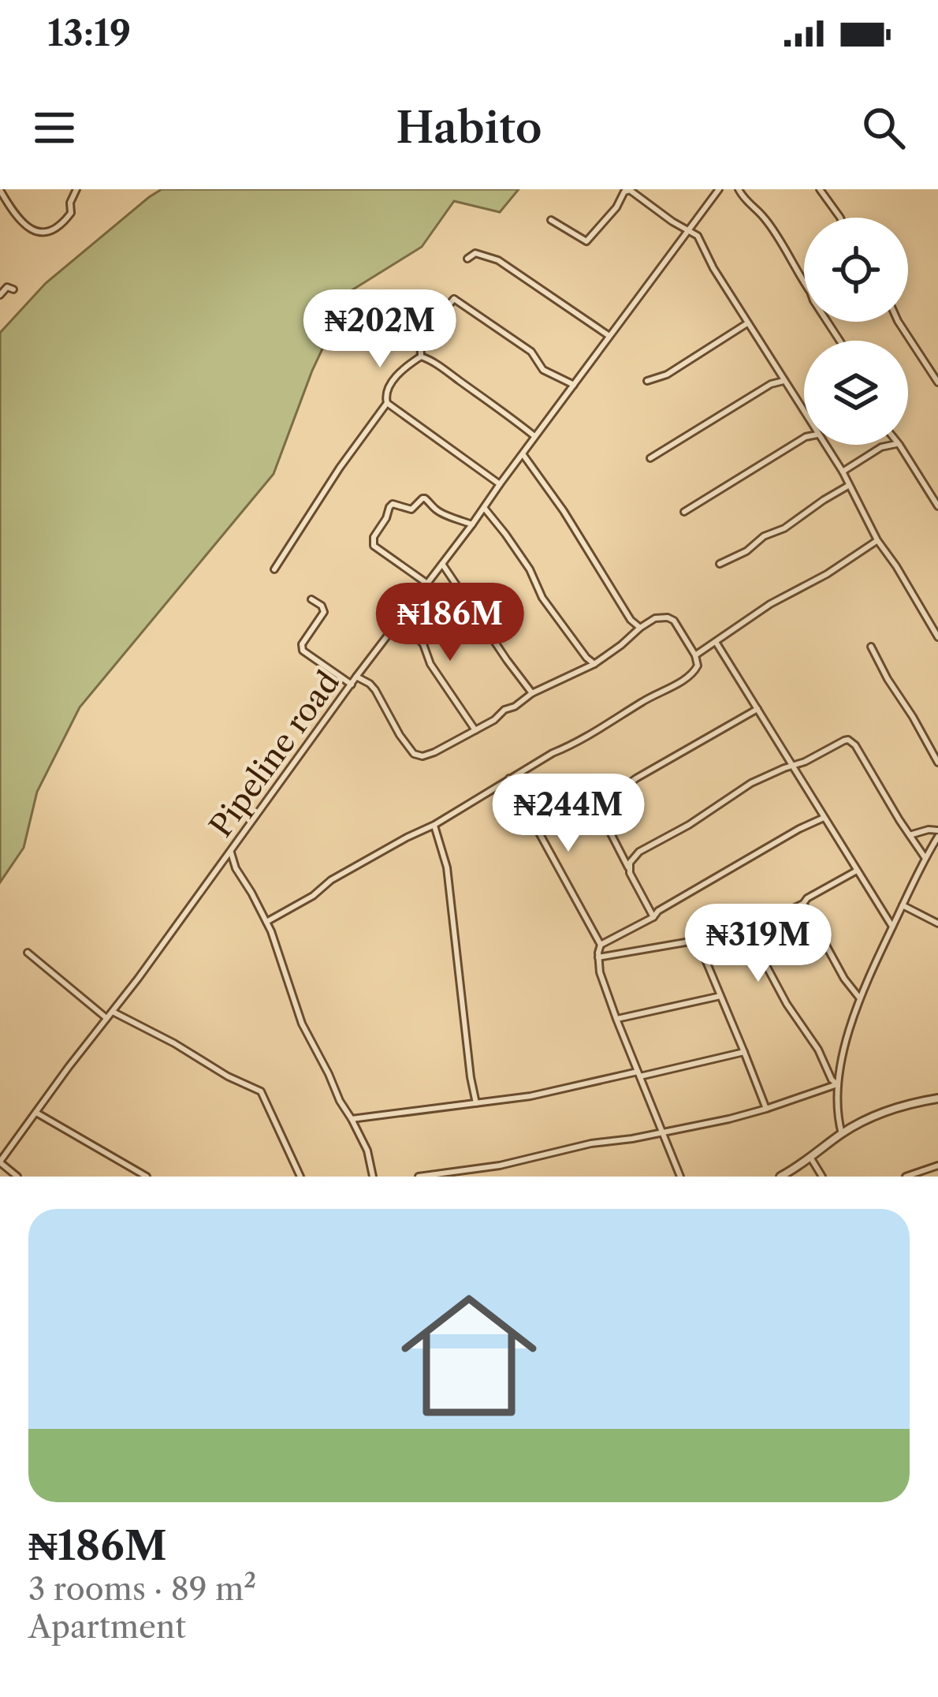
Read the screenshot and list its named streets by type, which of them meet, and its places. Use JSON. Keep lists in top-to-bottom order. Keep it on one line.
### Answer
{"streets":{"street":["Pipeline road"]},"page":{"status":"13:19","header":"Habito","price":["₦202M","₦186M","₦244M","₦319M"],"list":[{"name":"₦186M","note":"3 rooms · 89 m² · Apartment"}]}}
